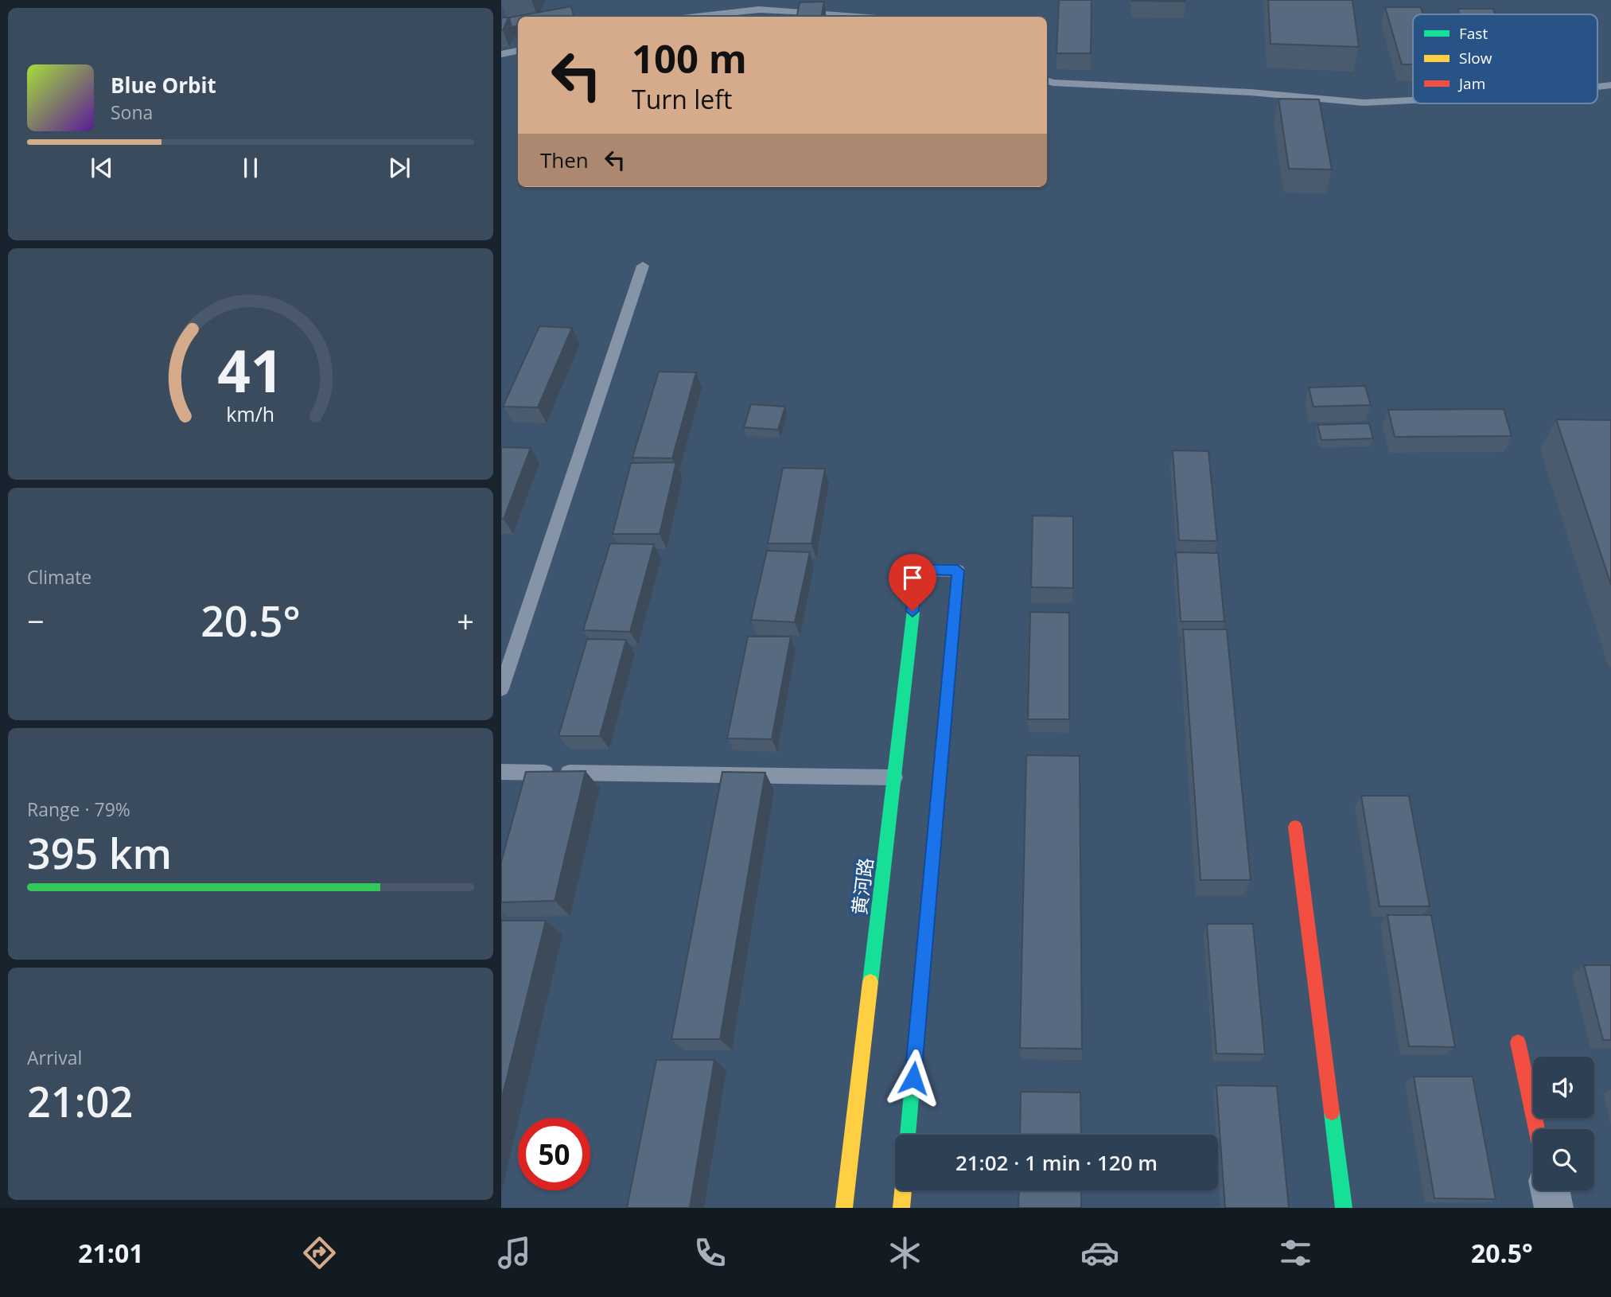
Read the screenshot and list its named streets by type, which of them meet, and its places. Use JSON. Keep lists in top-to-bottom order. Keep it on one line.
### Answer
{"streets":{"main road":["黄河路"]},"legend":["Fast","Slow","Jam"],"page":{"turn":["100 m","Turn left"],"song":["Blue Orbit","Sona"],"then":"Then","tile":["Climate",["Range · 79%","395 km"],["Arrival","21:02"]],"heat":["−","20.5°","+"],"limit":"50","trip":"21:02 · 1 min · 120 m","tabs":["21:01","20.5°"],"gauge":["41","km/h"]}}
